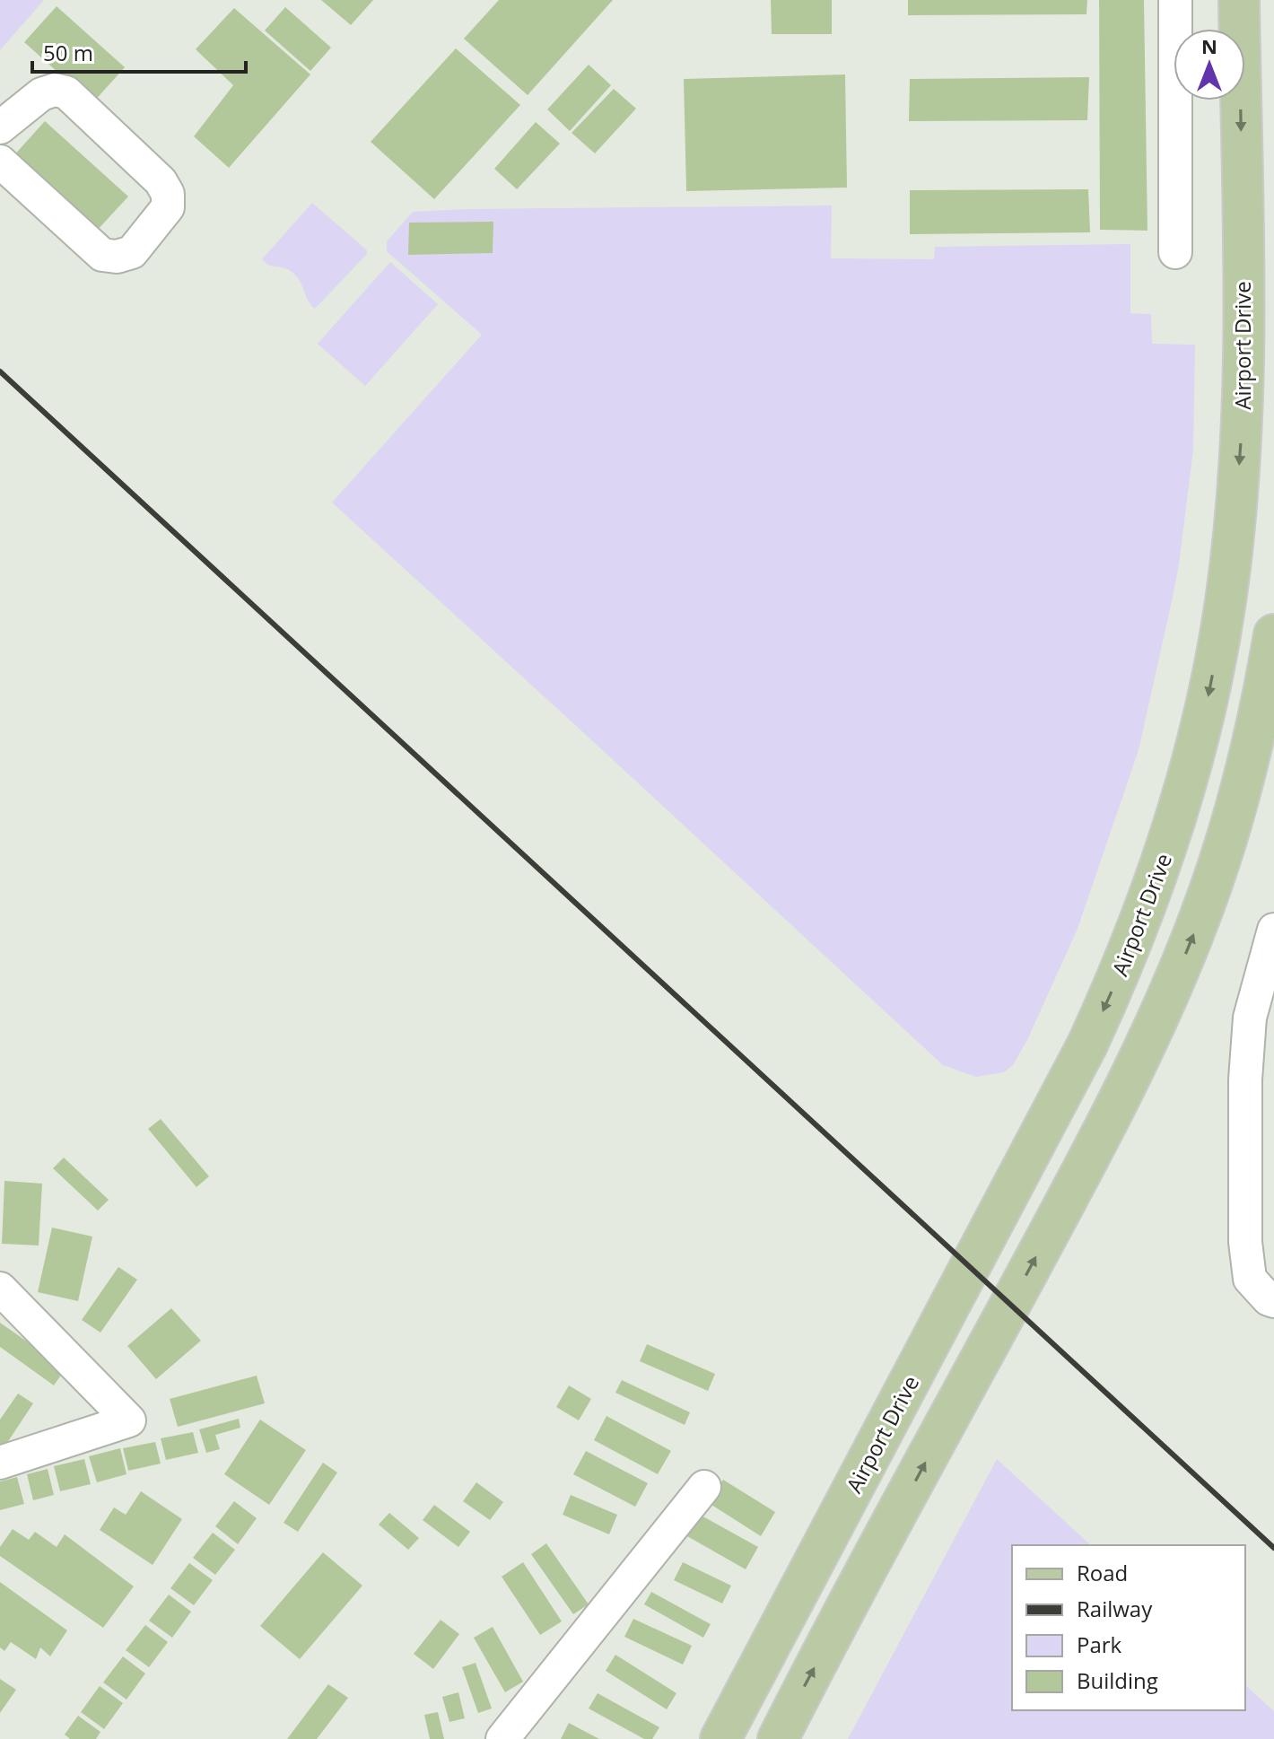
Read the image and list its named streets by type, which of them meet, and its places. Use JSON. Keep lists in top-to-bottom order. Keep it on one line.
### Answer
{"streets":{"main road":["Airport Drive"]},"legend":["Road","Railway","Park","Building"],"scale_bar":"50 m","north":"top"}
